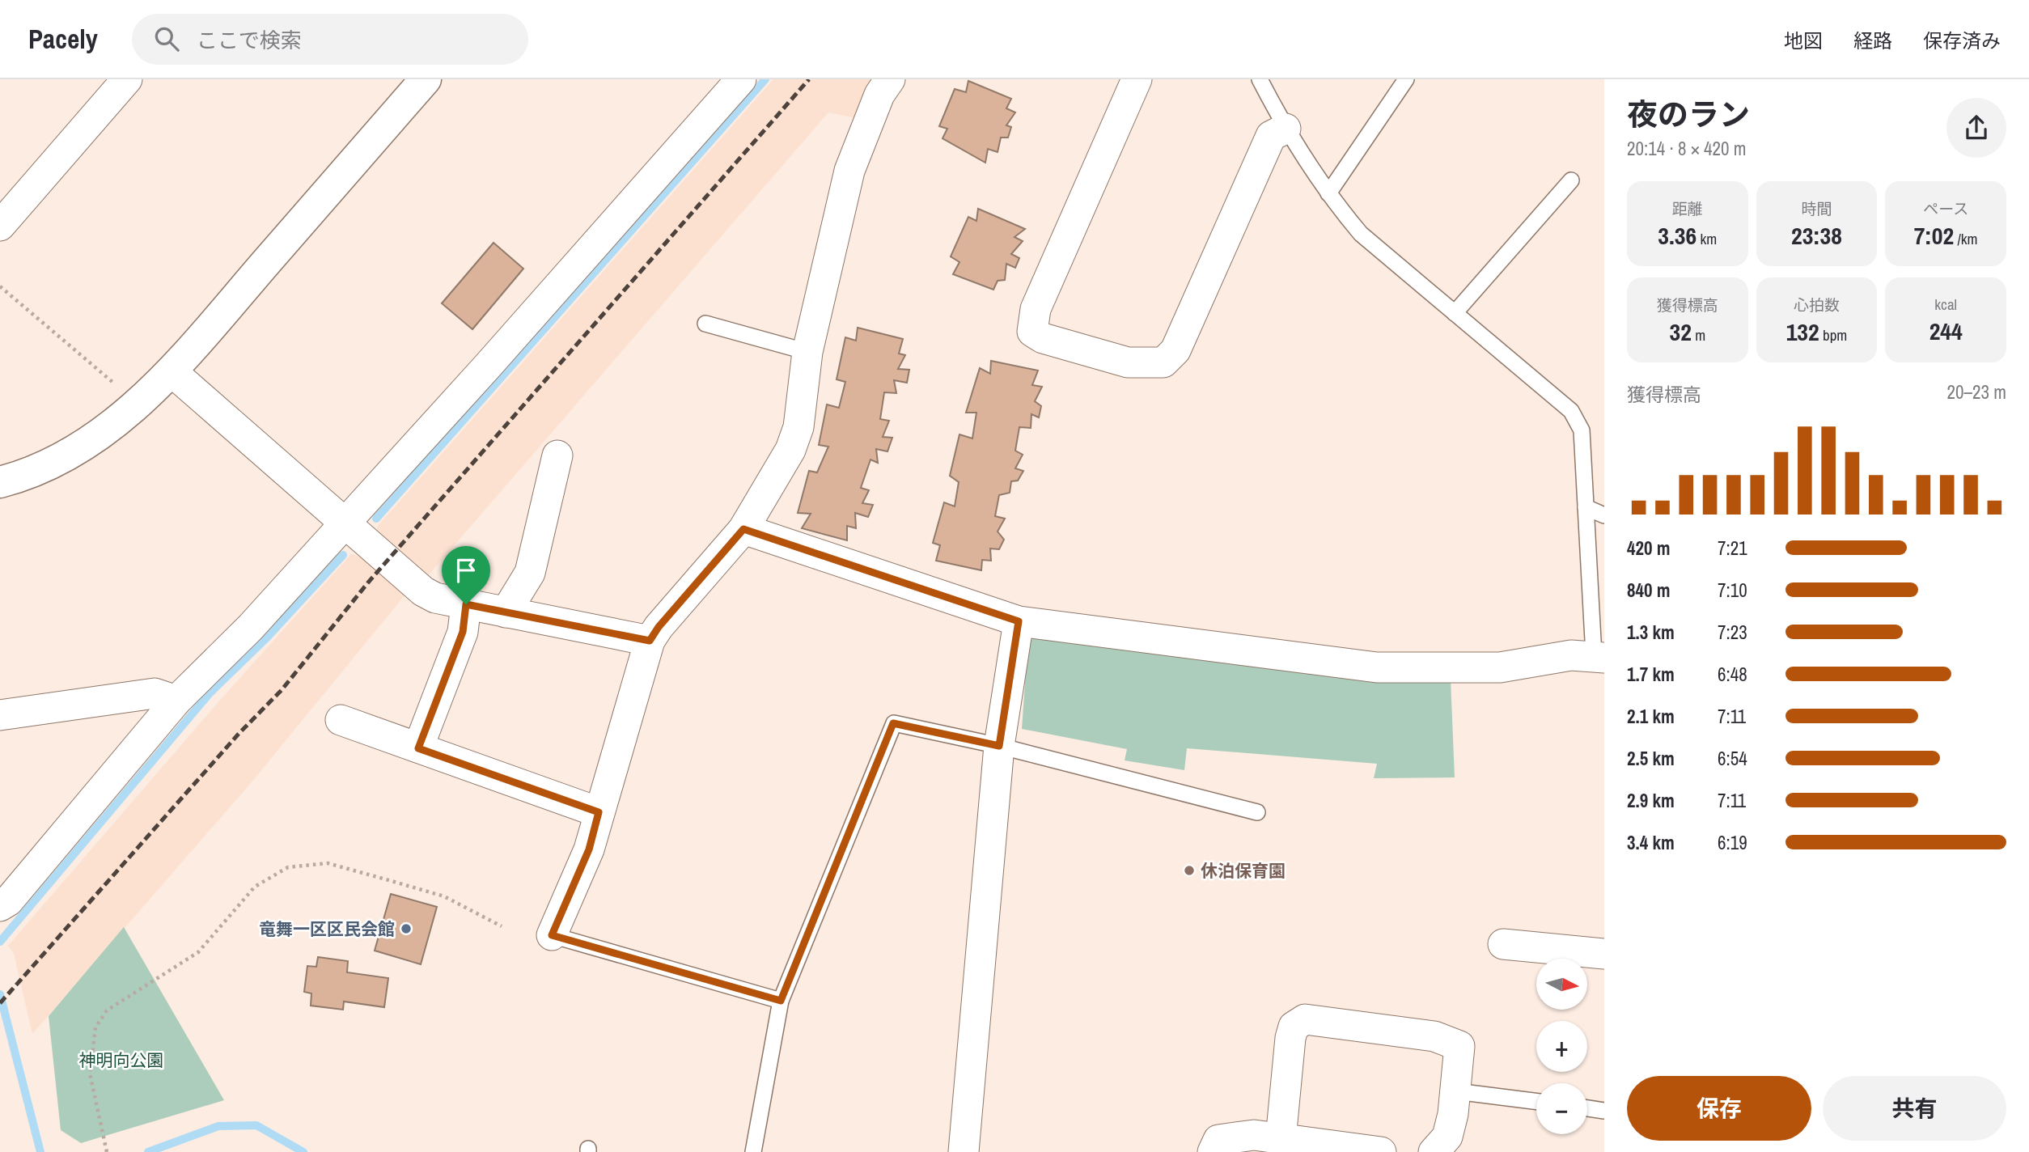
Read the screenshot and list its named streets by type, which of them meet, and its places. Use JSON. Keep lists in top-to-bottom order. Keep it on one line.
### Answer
{"parks":["神明向公園"],"places":["休泊保育園","竜舞一区区民会館"],"north":"right","page":{"header":"Pacely","search":"ここで検索","nav":["地図","経路","保存済み"],"heading":["夜のラン","20:14 · 8 × 420 m"],"stats":[["距離","3.36 km"],["時間","23:38"],["ペース","7:02 /km"],["獲得標高","32 m"],["心拍数","132 bpm"],["kcal","244"]],"chart":["獲得標高","20–23 m"],"list":[{"name":"420 m","note":"7:21"},{"name":"840 m","note":"7:10"},{"name":"1.3 km","note":"7:23"},{"name":"1.7 km","note":"6:48"},{"name":"2.1 km","note":"7:11"},{"name":"2.5 km","note":"6:54"},{"name":"2.9 km","note":"7:11"},{"name":"3.4 km","note":"6:19"}],"map_buttons":["+","−"],"buttons":["保存","共有"]}}
